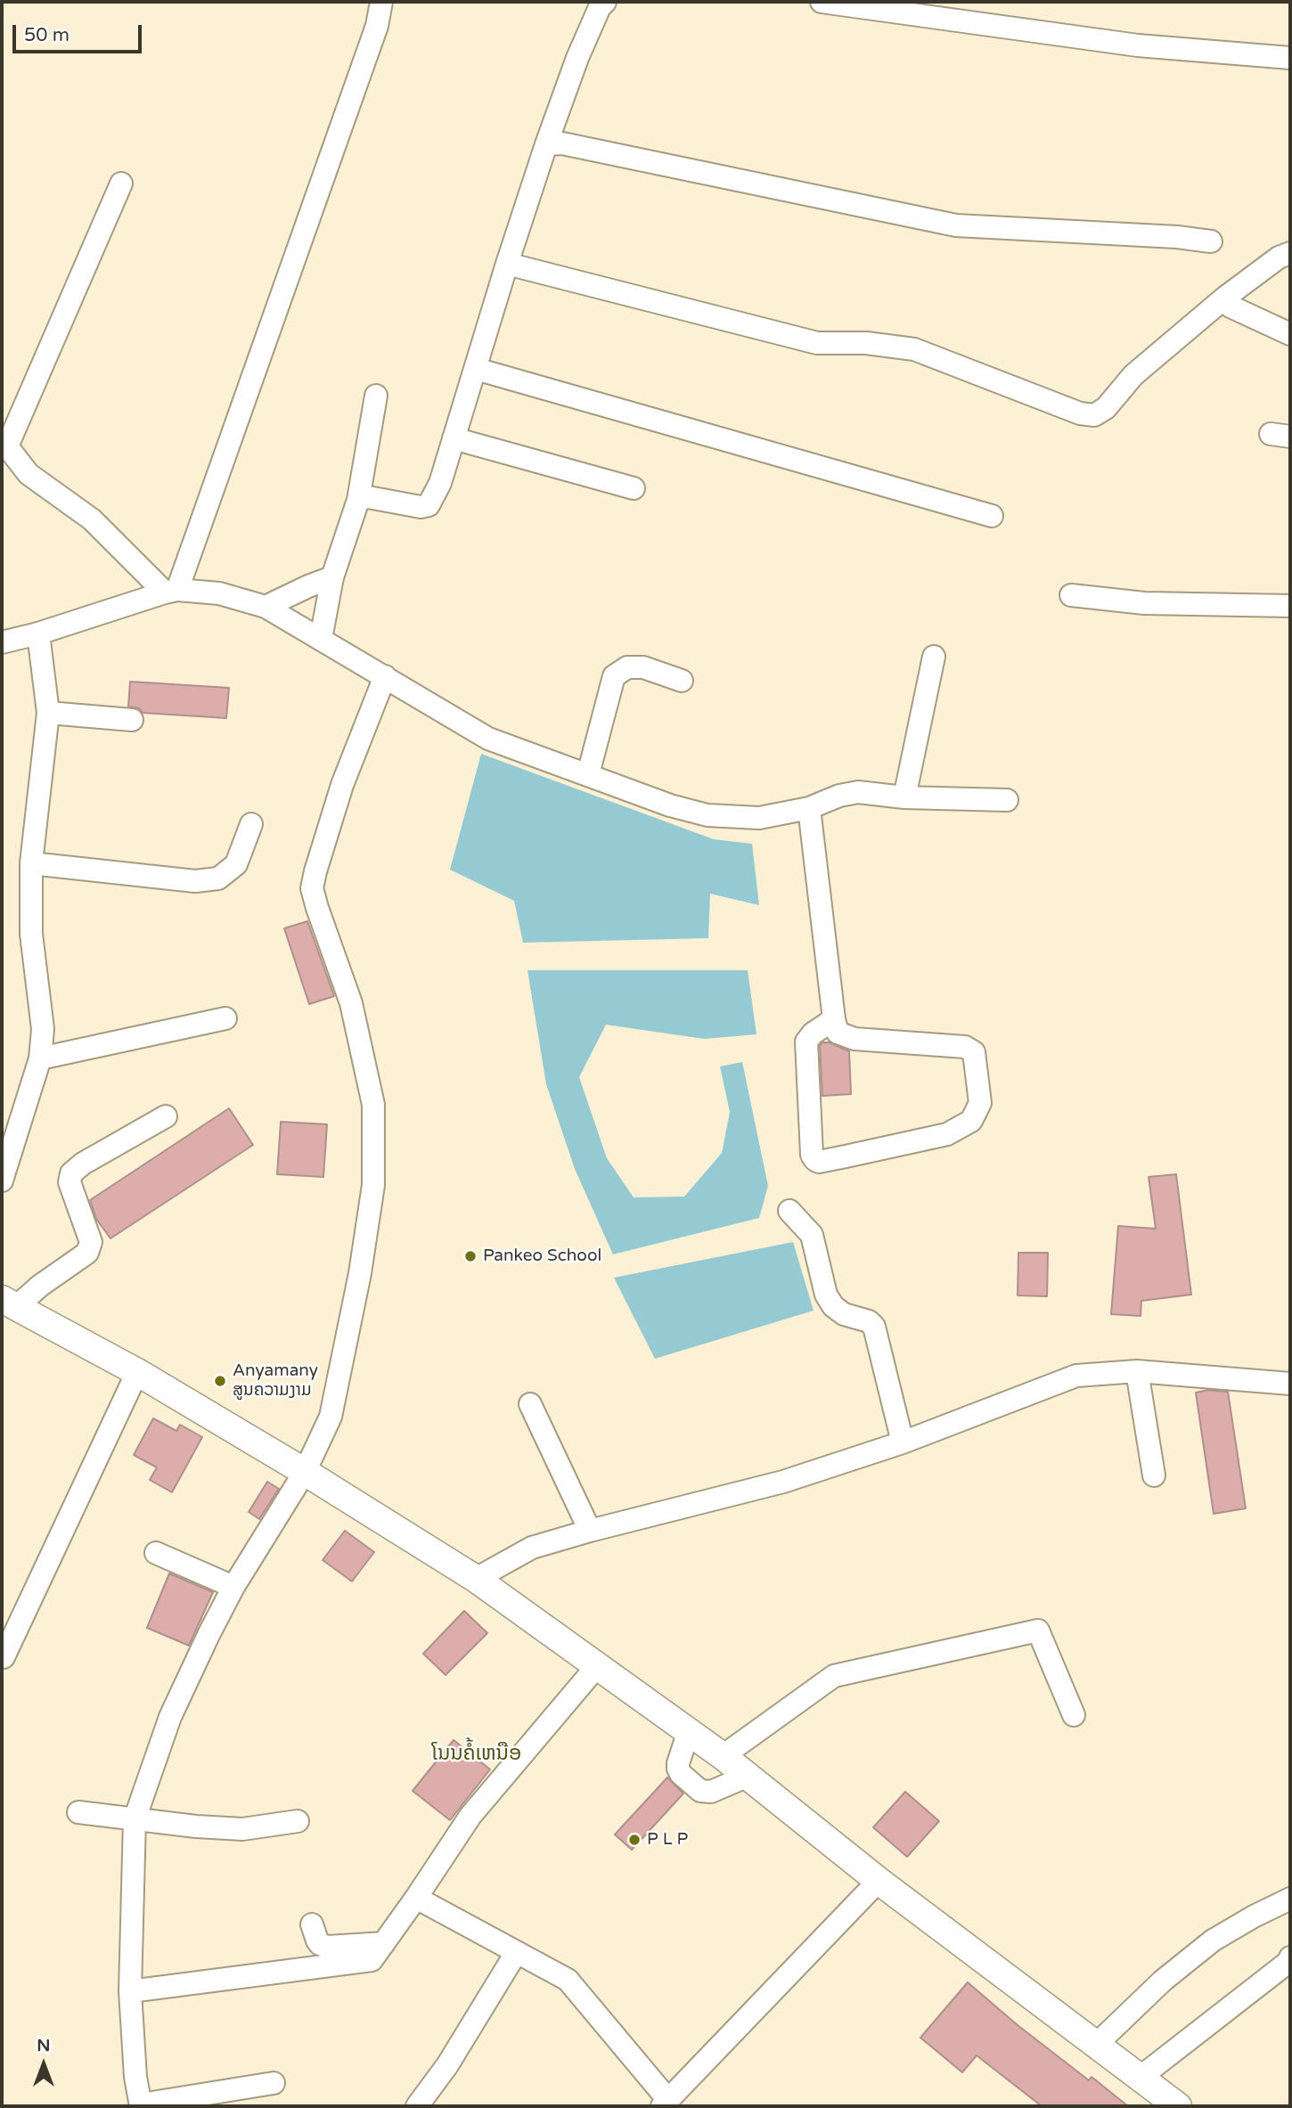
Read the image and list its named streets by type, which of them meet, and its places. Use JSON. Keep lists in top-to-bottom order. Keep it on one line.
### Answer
{"districts":["ໂນນຄໍ້ເຫນືອ"],"places":["Pankeo School","Anyamany ສູນຄວາມງາມ","P L P"],"scale_bar":"50 m","north":"top"}
